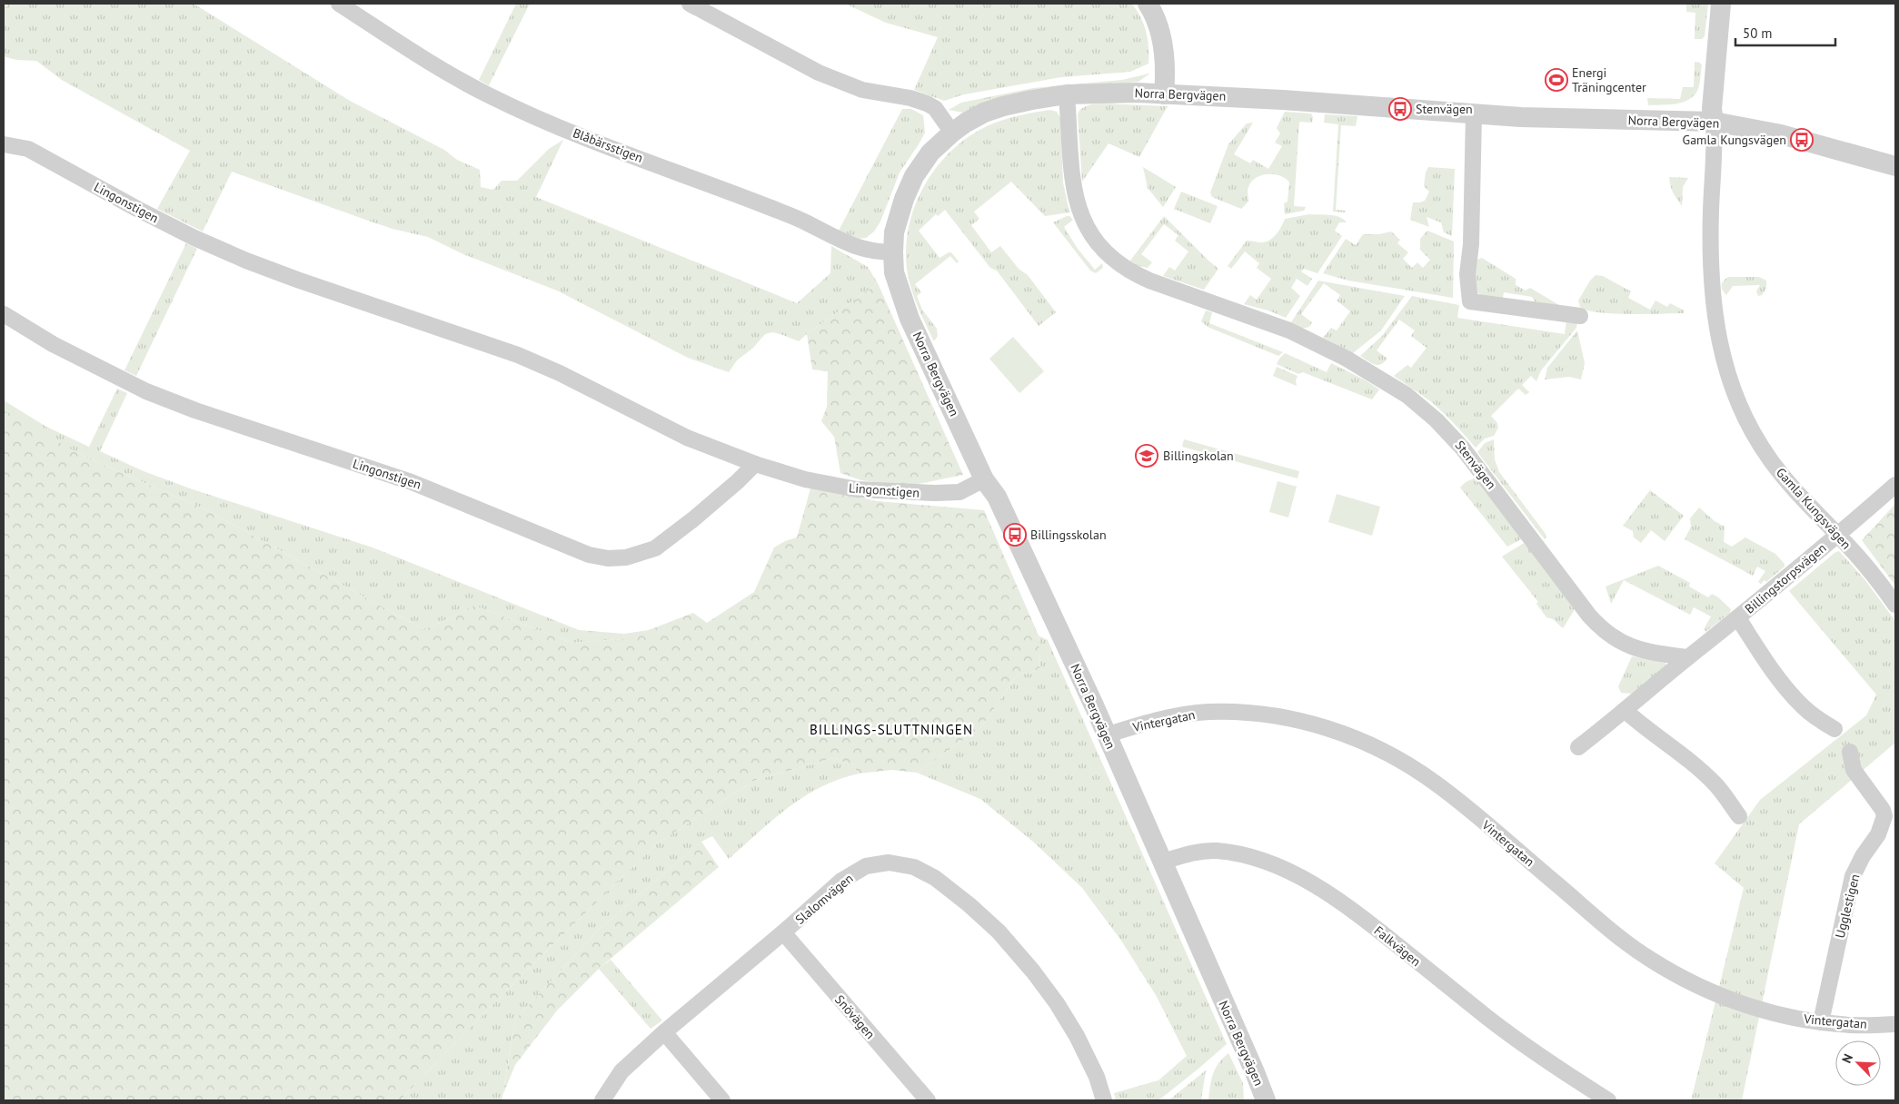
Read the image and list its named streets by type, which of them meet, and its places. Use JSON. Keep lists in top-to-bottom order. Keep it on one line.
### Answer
{"streets":{"street":["Norra Bergvägen","Blåbärsstigen","Lingonstigen","Stenvägen","Gamla Kungsvägen","Billingstorpsvägen","Vintergatan","Slalomvägen","Ugglestigen","Falkvägen","Snövägen"]},"crossings":[["Norra Bergvägen","Blåbärsstigen"],["Norra Bergvägen","Lingonstigen"],["Norra Bergvägen","Stenvägen"],["Norra Bergvägen","Gamla Kungsvägen"],["Norra Bergvägen","Vintergatan"],["Norra Bergvägen","Falkvägen"],["Stenvägen","Billingstorpsvägen"],["Gamla Kungsvägen","Billingstorpsvägen"],["Vintergatan","Ugglestigen"],["Slalomvägen","Snövägen"]],"districts":["BILLINGS-SLUTTNINGEN"],"places":{"sports":["Energi Träningcenter"],"bus stop":["Stenvägen","Gamla Kungsvägen","Billingsskolan"],"school or university":["Billingskolan"]},"scale_bar":"50 m","north":"top left"}
